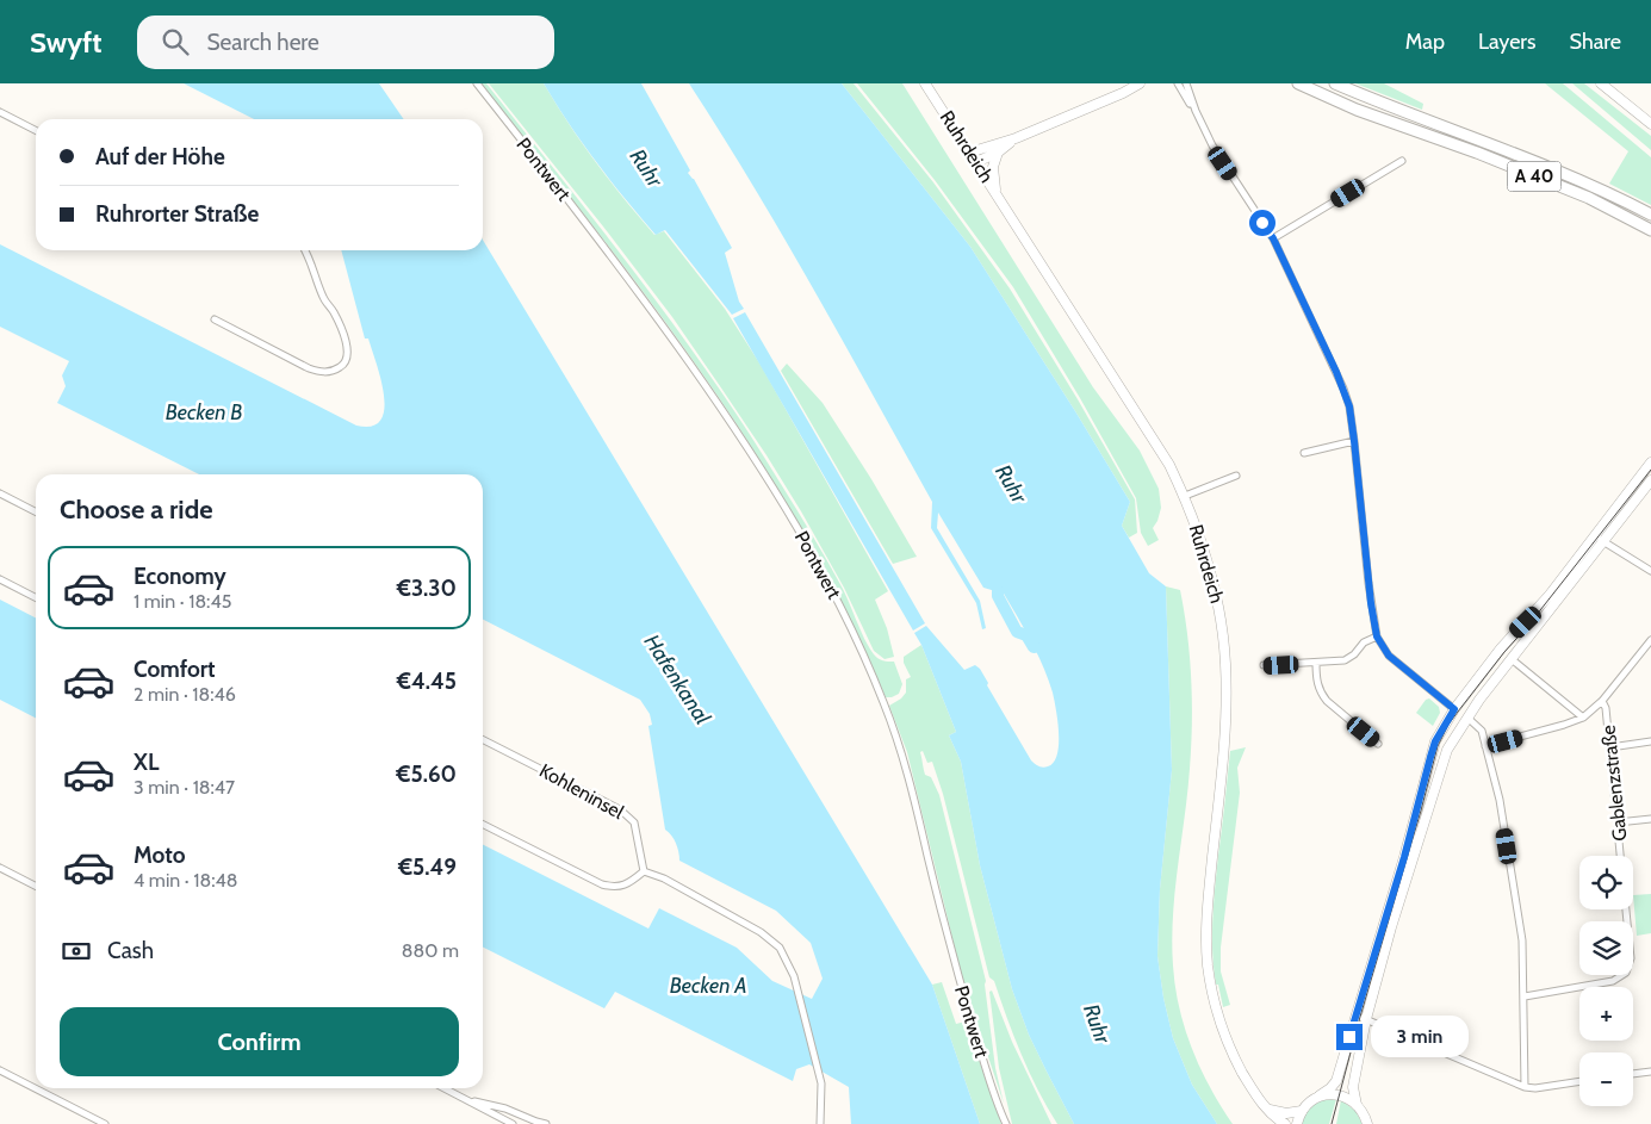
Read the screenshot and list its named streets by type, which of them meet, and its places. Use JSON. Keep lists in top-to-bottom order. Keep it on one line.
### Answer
{"streets":{"highway":["A 40"],"main road":["Ruhrdeich"],"street":["Pontwert","Gablenzstraße","Kohleninsel"]},"water":["Ruhr","Becken B","Hafenkanal","Becken A"],"page":{"header":"Swyft","search":"Search here","nav":["Map","Layers","Share"],"banner":["Auf der Höhe","Ruhrorter Straße"],"heading":"Choose a ride","list":[{"name":"Economy","note":"1 min · 18:45","value":"€3.30"},{"name":"Comfort","note":"2 min · 18:46","value":"€4.45"},{"name":"XL","note":"3 min · 18:47","value":"€5.60"},{"name":"Moto","note":"4 min · 18:48","value":"€5.49"}],"map_buttons":["+","−"],"pay":["Cash","880 m"],"buttons":"Confirm","bubble":"3 min"}}
